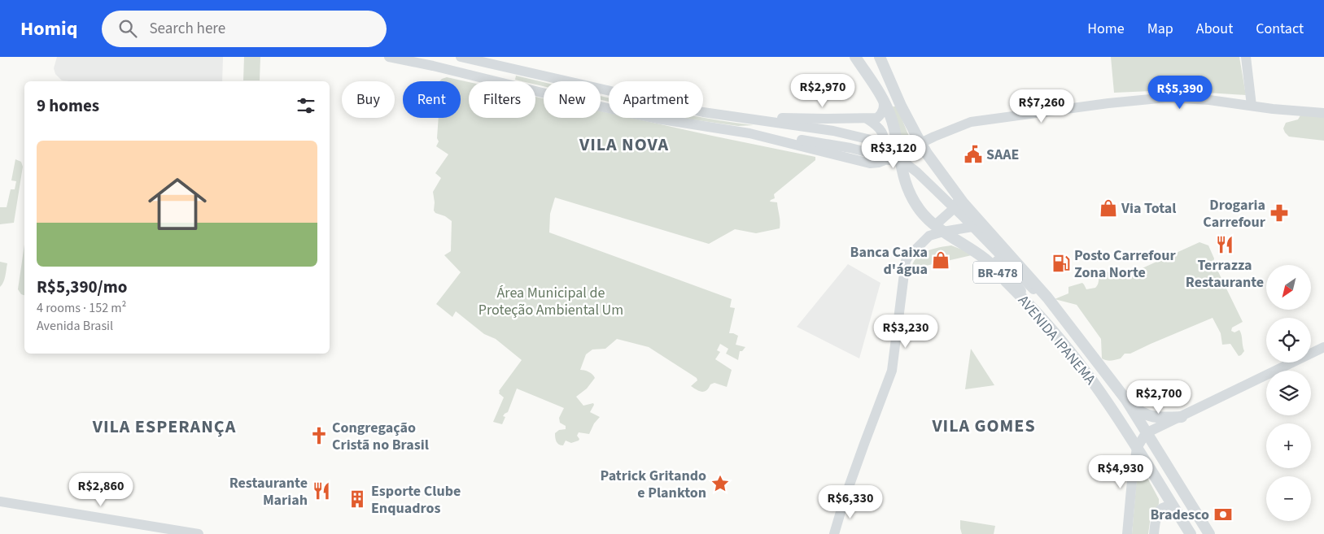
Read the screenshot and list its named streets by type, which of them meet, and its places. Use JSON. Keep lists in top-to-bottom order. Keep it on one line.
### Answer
{"streets":{"main road":["BR-478","AVENIDA IPANEMA"]},"crossings":[["BR-478","AVENIDA IPANEMA"]],"districts":["VILA NOVA","VILA GOMES","VILA ESPERANÇA"],"parks":["Área Municipal de Proteção Ambiental Um"],"places":{"public building":["SAAE"],"shop":["Via Total","Banca Caixa d'água"],"pharmacy":["Drogaria Carrefour"],"restaurant":["Terrazza Restaurante","Restaurante Mariah"],"fuel station":["Posto Carrefour Zona Norte"],"church":["Congregação Cristã no Brasil"],"place":["Patrick Gritando e Plankton"],"building":["Esporte Clube Enquadros"],"bank":["Bradesco"]},"north":"bottom left","page":{"header":"Homiq","search":"Search here","nav":["Home","Map","About","Contact"],"price":["R$2,970","R$5,390","R$7,260","R$3,120","R$3,230","R$2,700","R$4,930","R$2,860","R$6,330"],"chip":["Buy","Rent","Filters","New","Apartment"],"heading":"9 homes","list":[{"name":"R$5,390/mo","note":"4 rooms · 152 m² · Avenida Brasil"}],"map_buttons":["+","−"]}}
